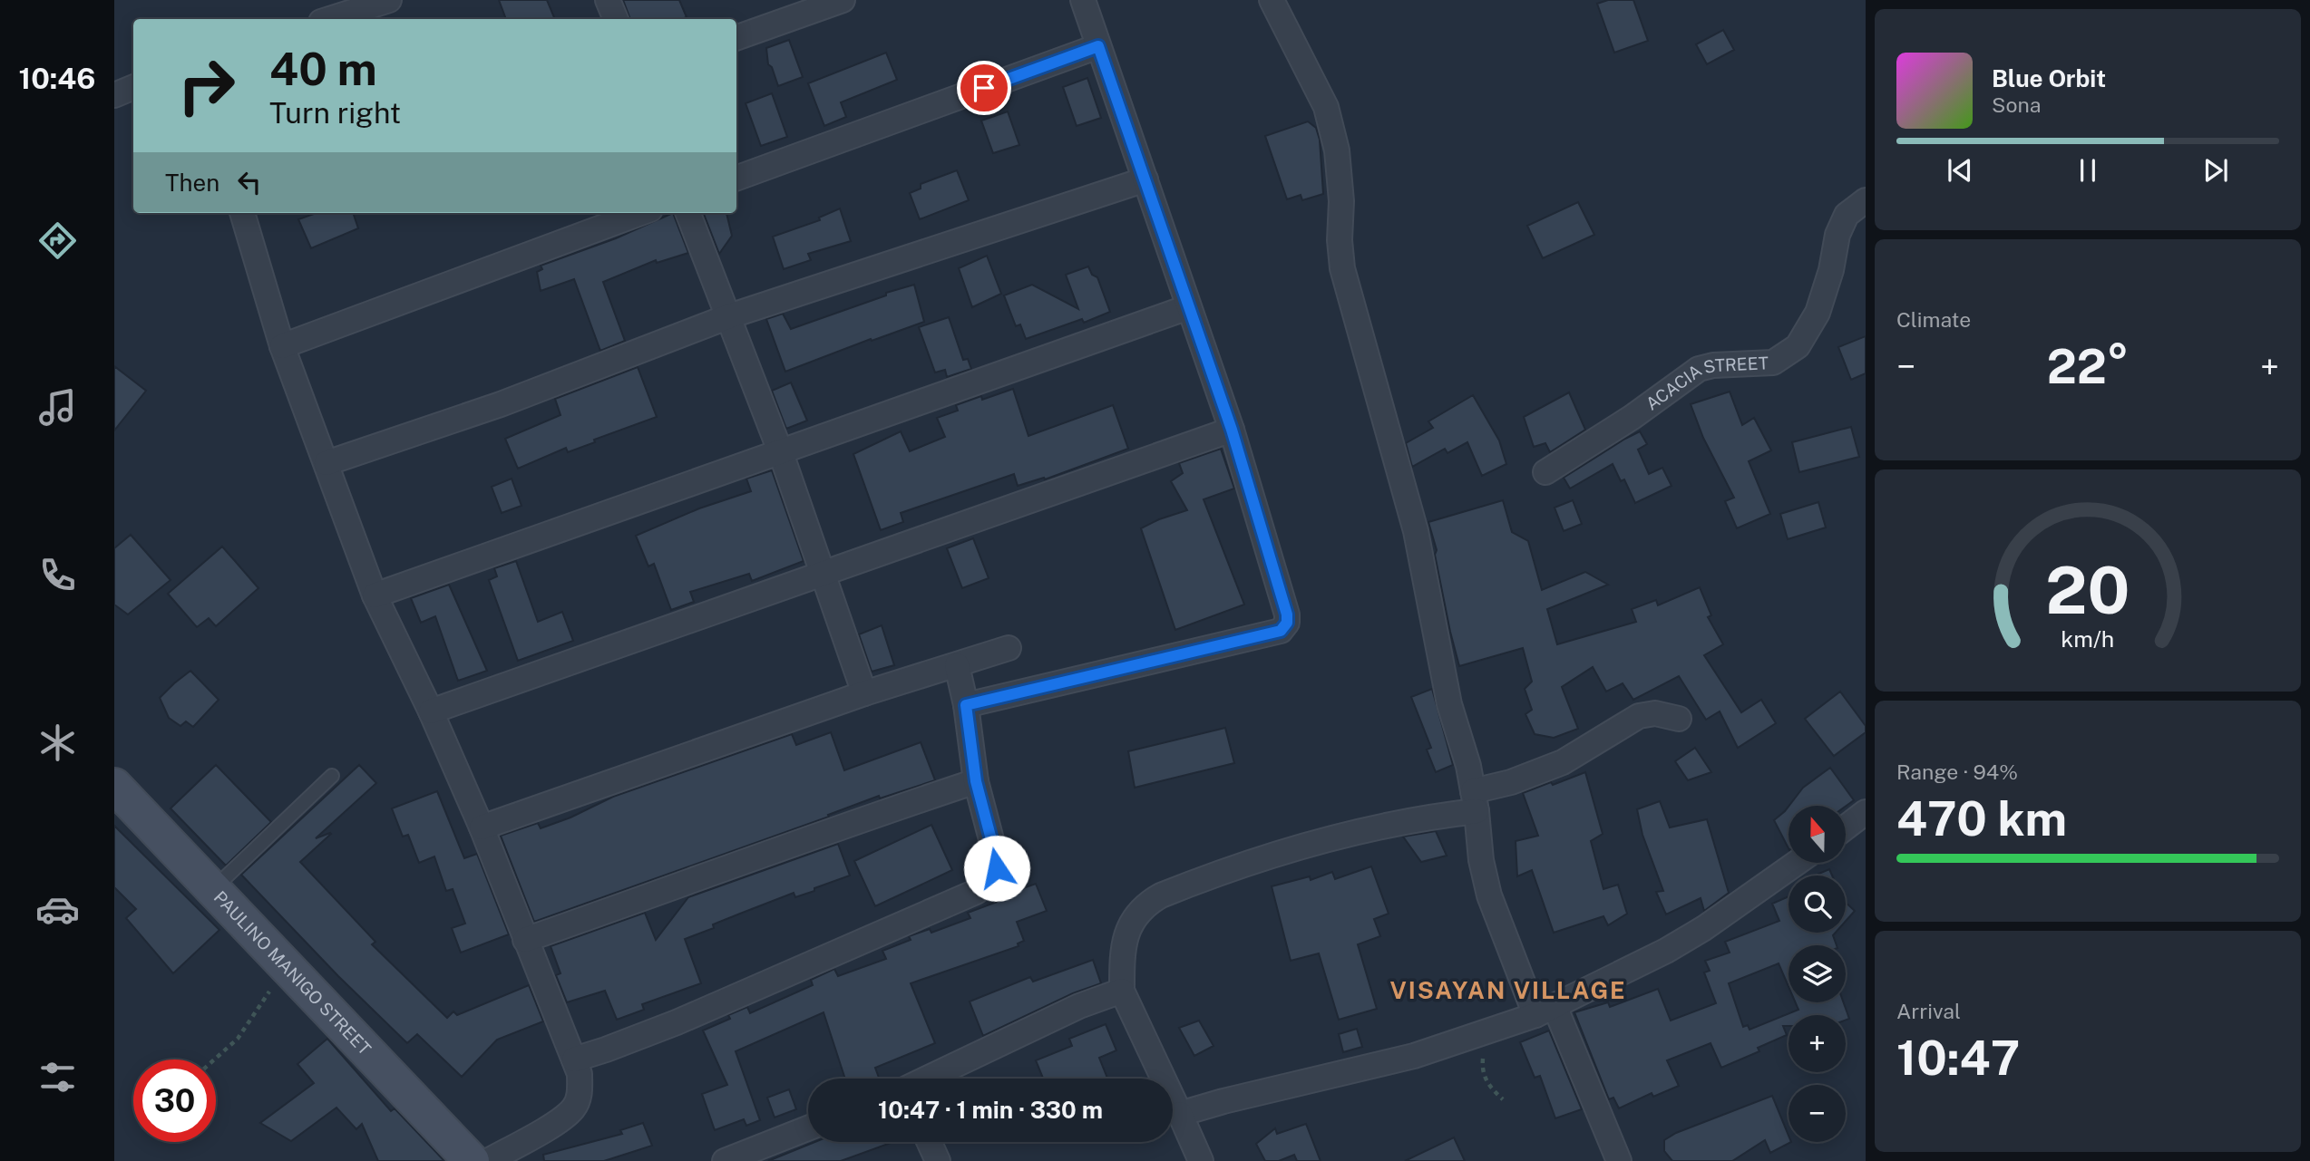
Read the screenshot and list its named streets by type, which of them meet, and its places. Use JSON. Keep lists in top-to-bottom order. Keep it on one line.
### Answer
{"streets":{"street":["ACACIA STREET","PAULINO MANIGO STREET"]},"districts":["VISAYAN VILLAGE"],"north":"top","page":{"tabs":"10:46","turn":["40 m","Turn right"],"song":["Blue Orbit","Sona"],"then":"Then","tile":["Climate",["Range · 94%","470 km"],["Arrival","10:47"]],"heat":["−","22°","+"],"map_buttons":["+","−"],"limit":"30","trip":"10:47 · 1 min · 330 m","gauge":["20","km/h"]}}
